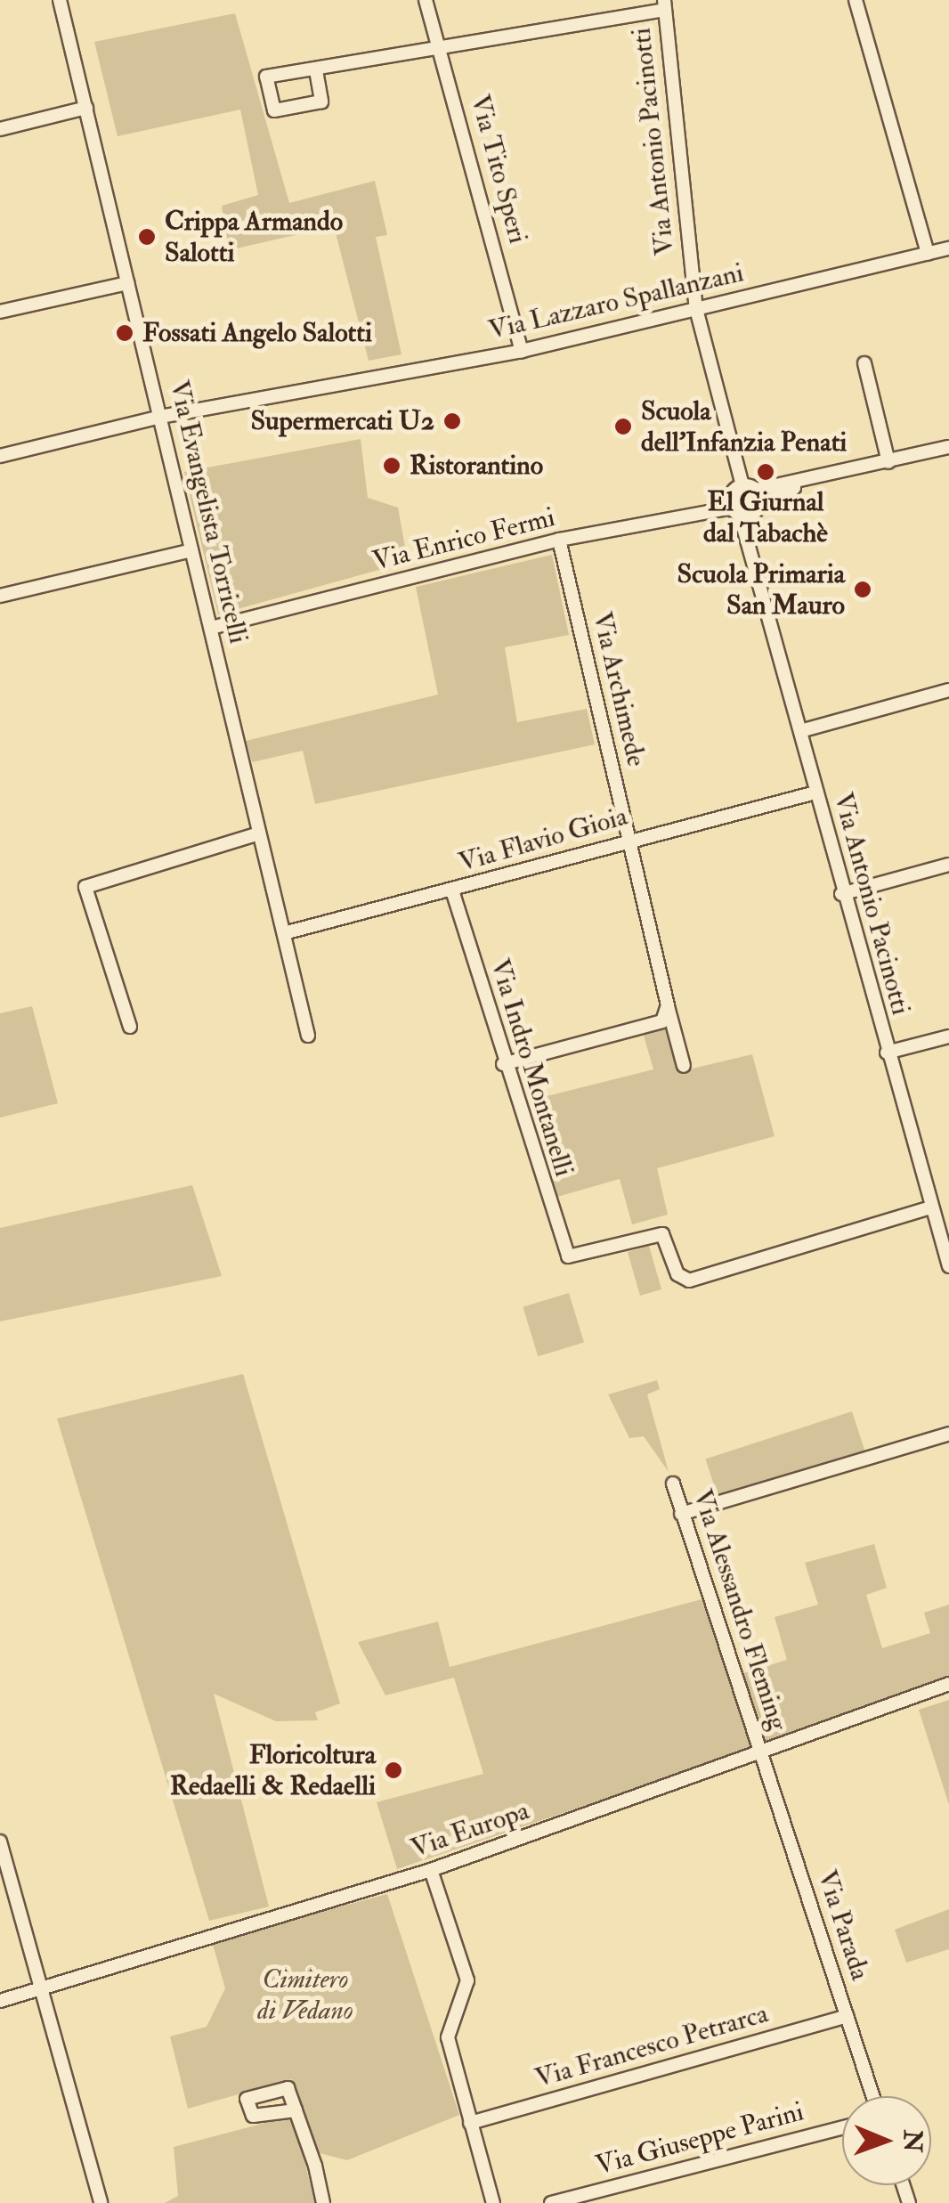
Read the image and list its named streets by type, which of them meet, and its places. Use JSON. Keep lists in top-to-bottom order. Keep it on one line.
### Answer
{"streets":{"street":["Via Antonio Pacinotti","Via Tito Speri","Via Lazzaro Spallanzani","Via Evangelista Torricelli","Via Enrico Fermi","Via Archimede","Via Flavio Gioia","Via Indro Montanelli","Via Alessandro Fleming","Via Europa","Via Parada","Via Francesco Petrarca","Via Giuseppe Parini"]},"crossings":[["Via Antonio Pacinotti","Via Lazzaro Spallanzani"],["Via Antonio Pacinotti","Via Enrico Fermi"],["Via Antonio Pacinotti","Via Flavio Gioia"],["Via Antonio Pacinotti","Via Indro Montanelli"],["Via Tito Speri","Via Lazzaro Spallanzani"],["Via Lazzaro Spallanzani","Via Evangelista Torricelli"],["Via Evangelista Torricelli","Via Enrico Fermi"],["Via Evangelista Torricelli","Via Flavio Gioia"],["Via Enrico Fermi","Via Archimede"],["Via Archimede","Via Flavio Gioia"],["Via Flavio Gioia","Via Indro Montanelli"],["Via Alessandro Fleming","Via Europa"],["Via Alessandro Fleming","Via Parada"],["Via Europa","Via Parada"],["Via Parada","Via Francesco Petrarca"]],"parks":["Cimitero di Vedano"],"places":["Crippa Armando Salotti","Fossati Angelo Salotti","Supermercati U2","Scuola dell'Infanzia Penati","Ristorantino","El Giurnal dal Tabachè","Scuola Primaria San Mauro","Floricoltura Redaelli & Redaelli"],"north":"right"}
